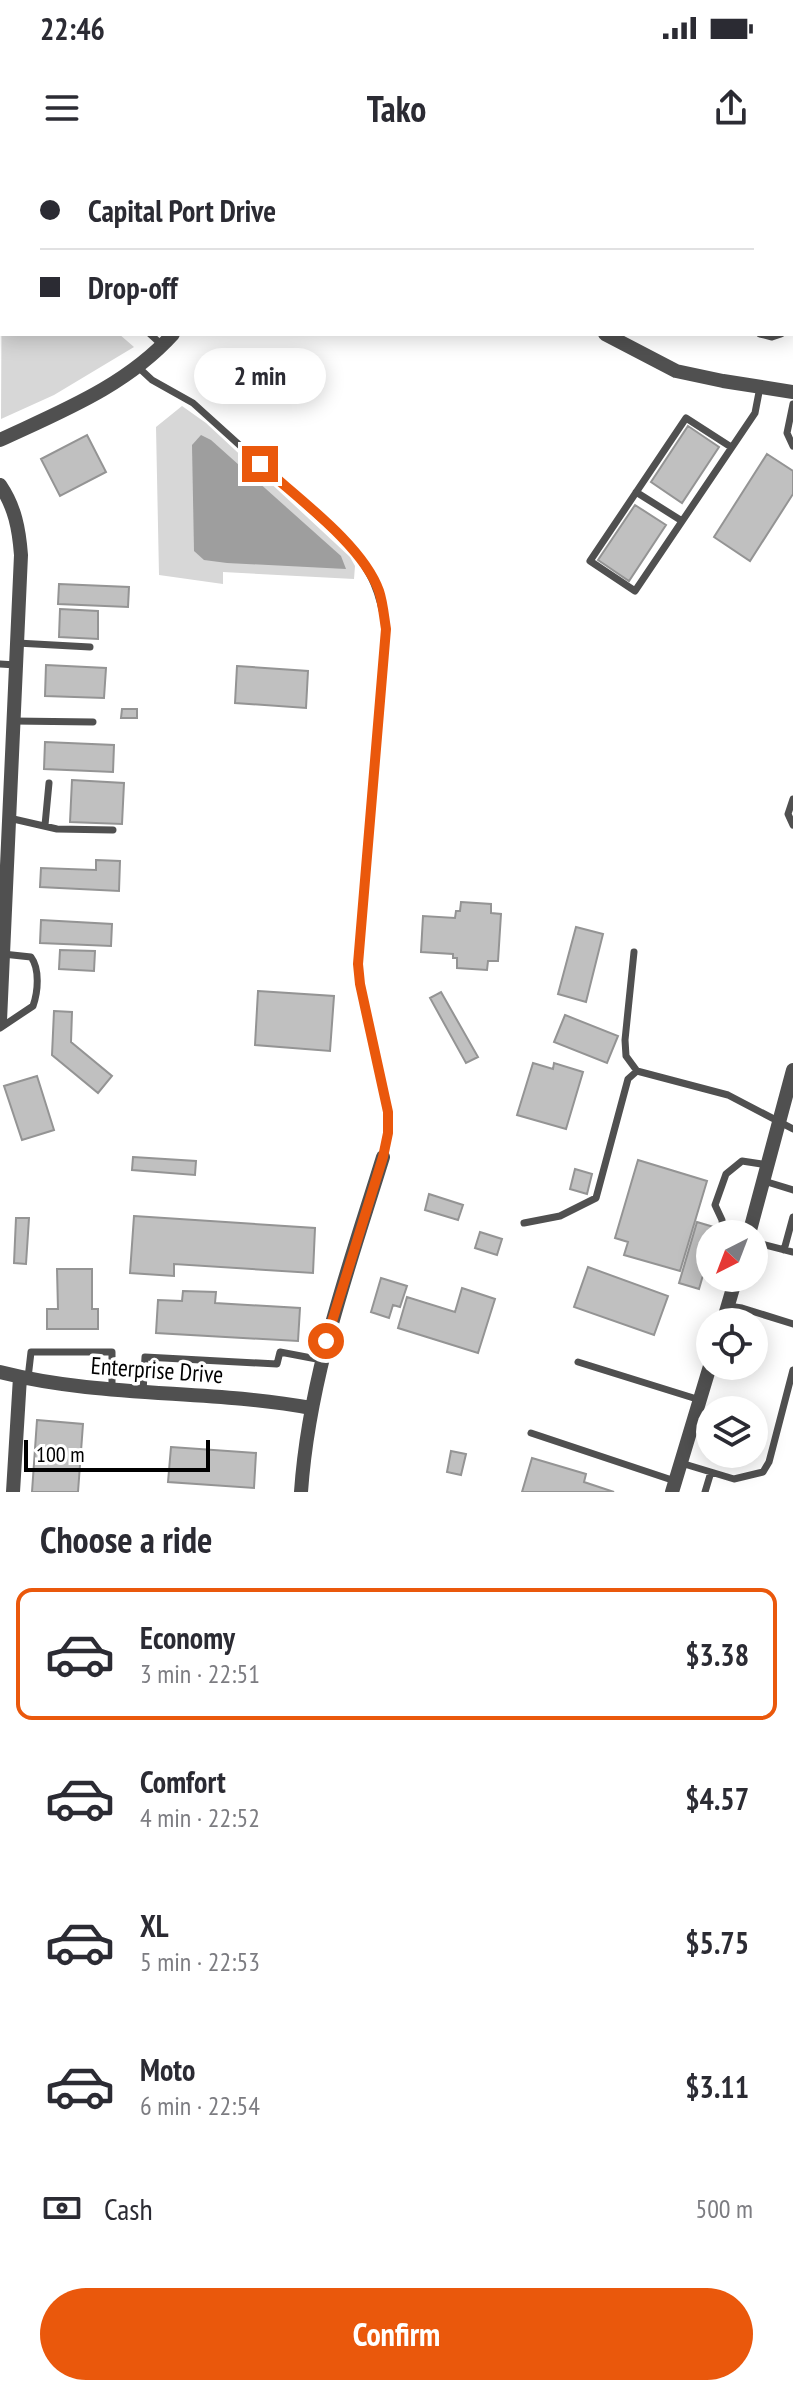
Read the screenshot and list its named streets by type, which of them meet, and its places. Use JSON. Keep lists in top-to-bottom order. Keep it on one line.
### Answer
{"streets":{"street":["Enterprise Drive"]},"scale_bar":"100 m","north":"bottom left","page":{"status":"22:46","header":"Tako","banner":["Capital Port Drive","Drop-off"],"bubble":"2 min","scale":"100 m","heading":"Choose a ride","list":[{"name":"Economy","note":"3 min · 22:51","value":"$3.38"},{"name":"Comfort","note":"4 min · 22:52","value":"$4.57"},{"name":"XL","note":"5 min · 22:53","value":"$5.75"},{"name":"Moto","note":"6 min · 22:54","value":"$3.11"}],"pay":["Cash","500 m"],"buttons":"Confirm"}}
